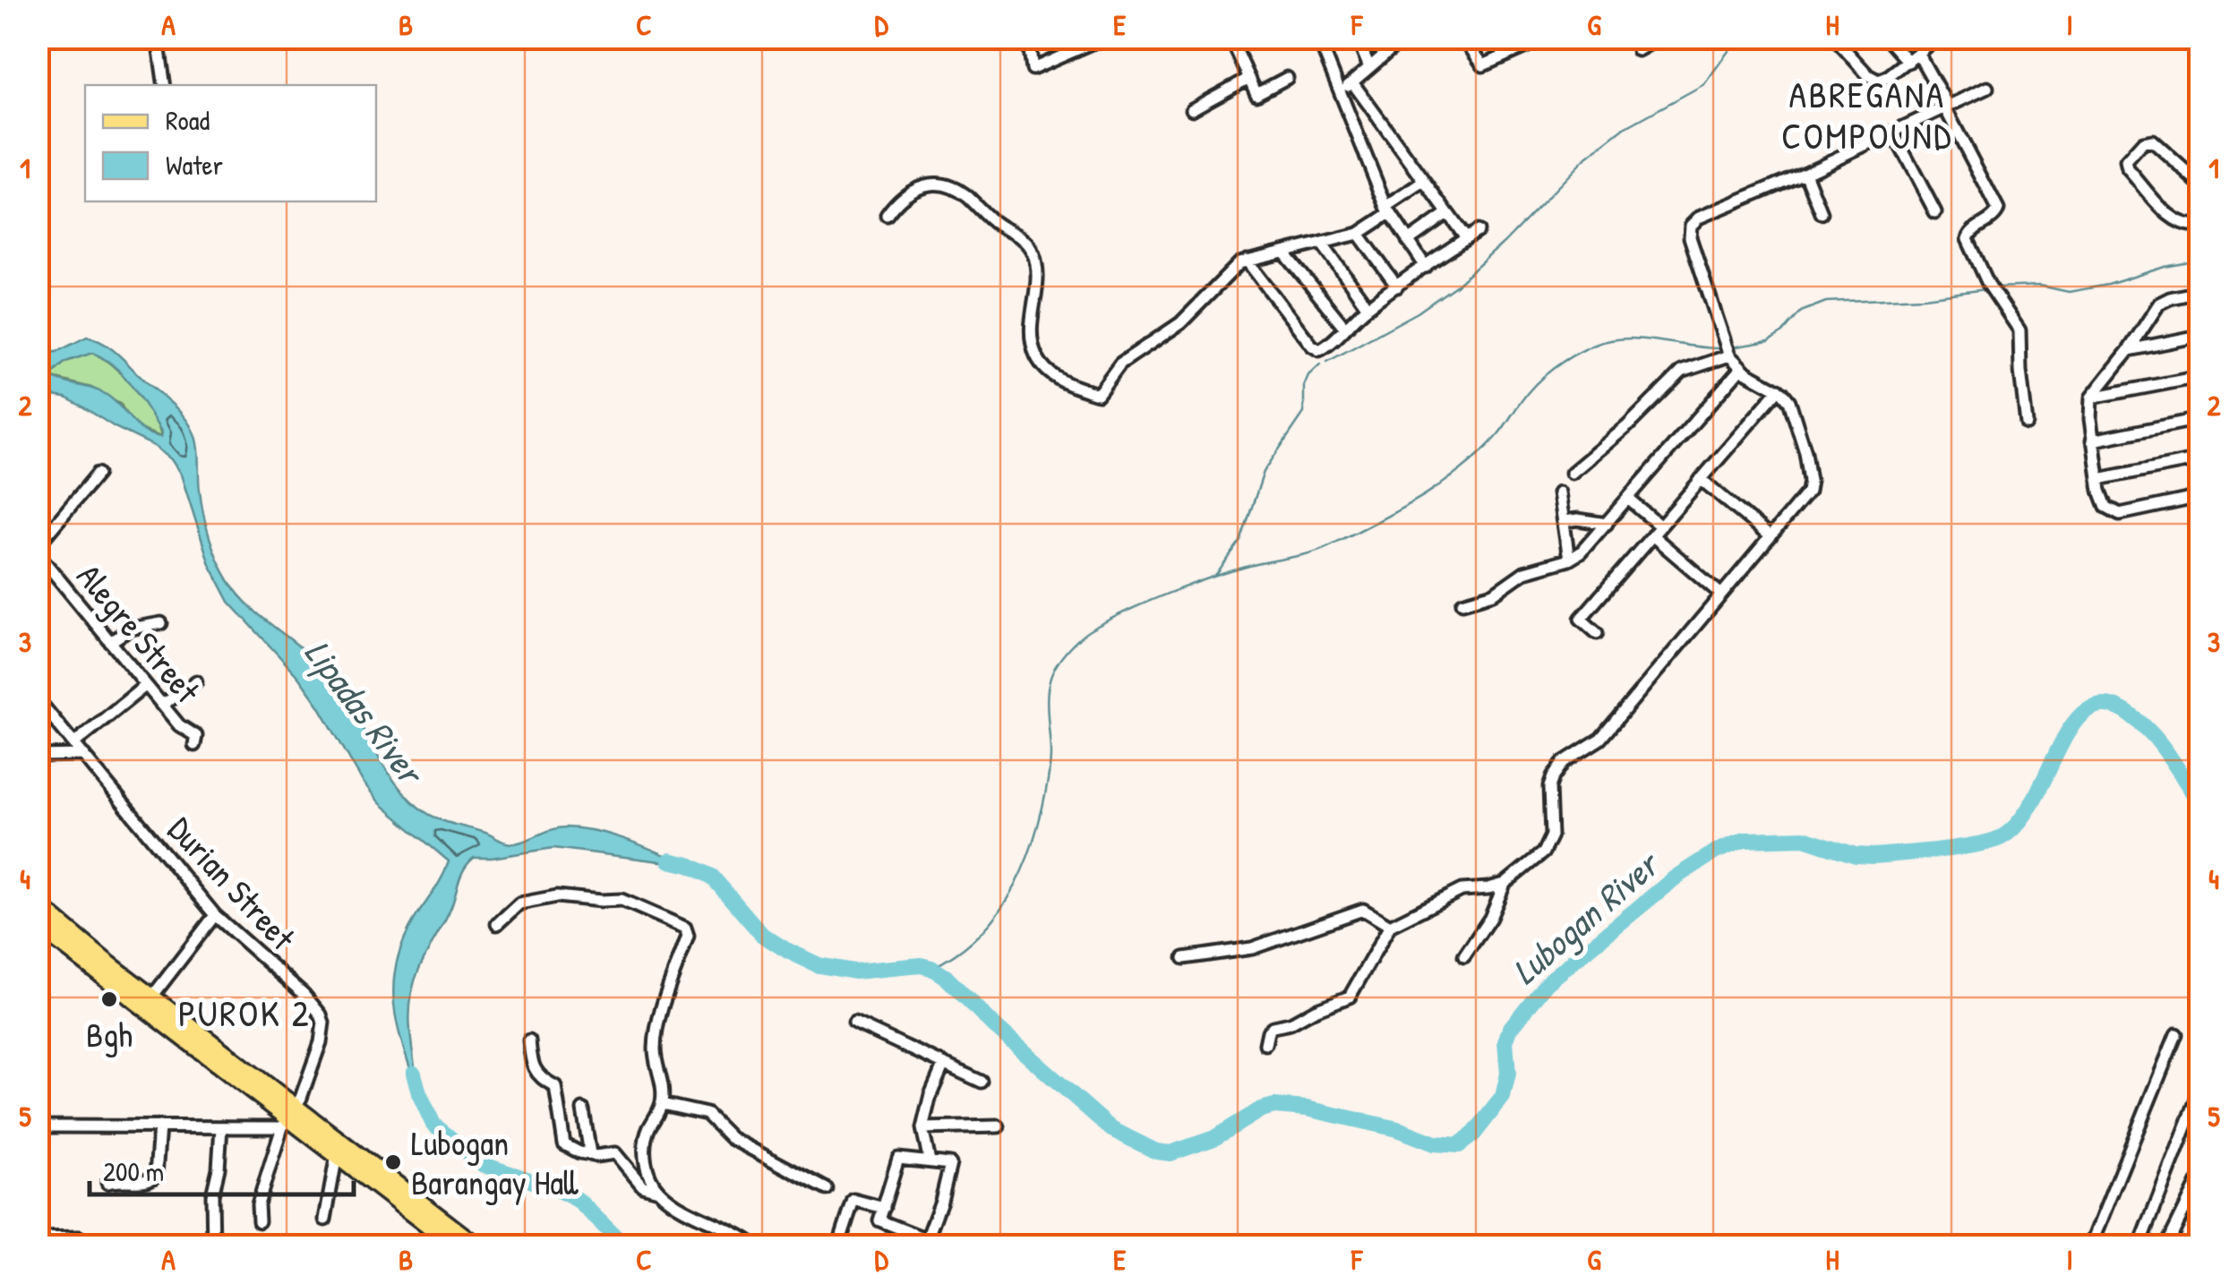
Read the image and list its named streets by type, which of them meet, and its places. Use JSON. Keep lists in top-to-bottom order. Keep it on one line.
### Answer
{"streets":{"street":["Alegre Street","Durian Street"]},"districts":["ABREGANA COMPOUND","PUROK 2"],"water":["Lipadas River","Lubogan River"],"places":["Bgh","Lubogan Barangay Hall"],"legend":["Road","Water"],"scale_bar":"200 m","grid":{"columns":["A","B","C","D","E","F","G","H","I"],"rows":["1","2","3","4","5"]}}
